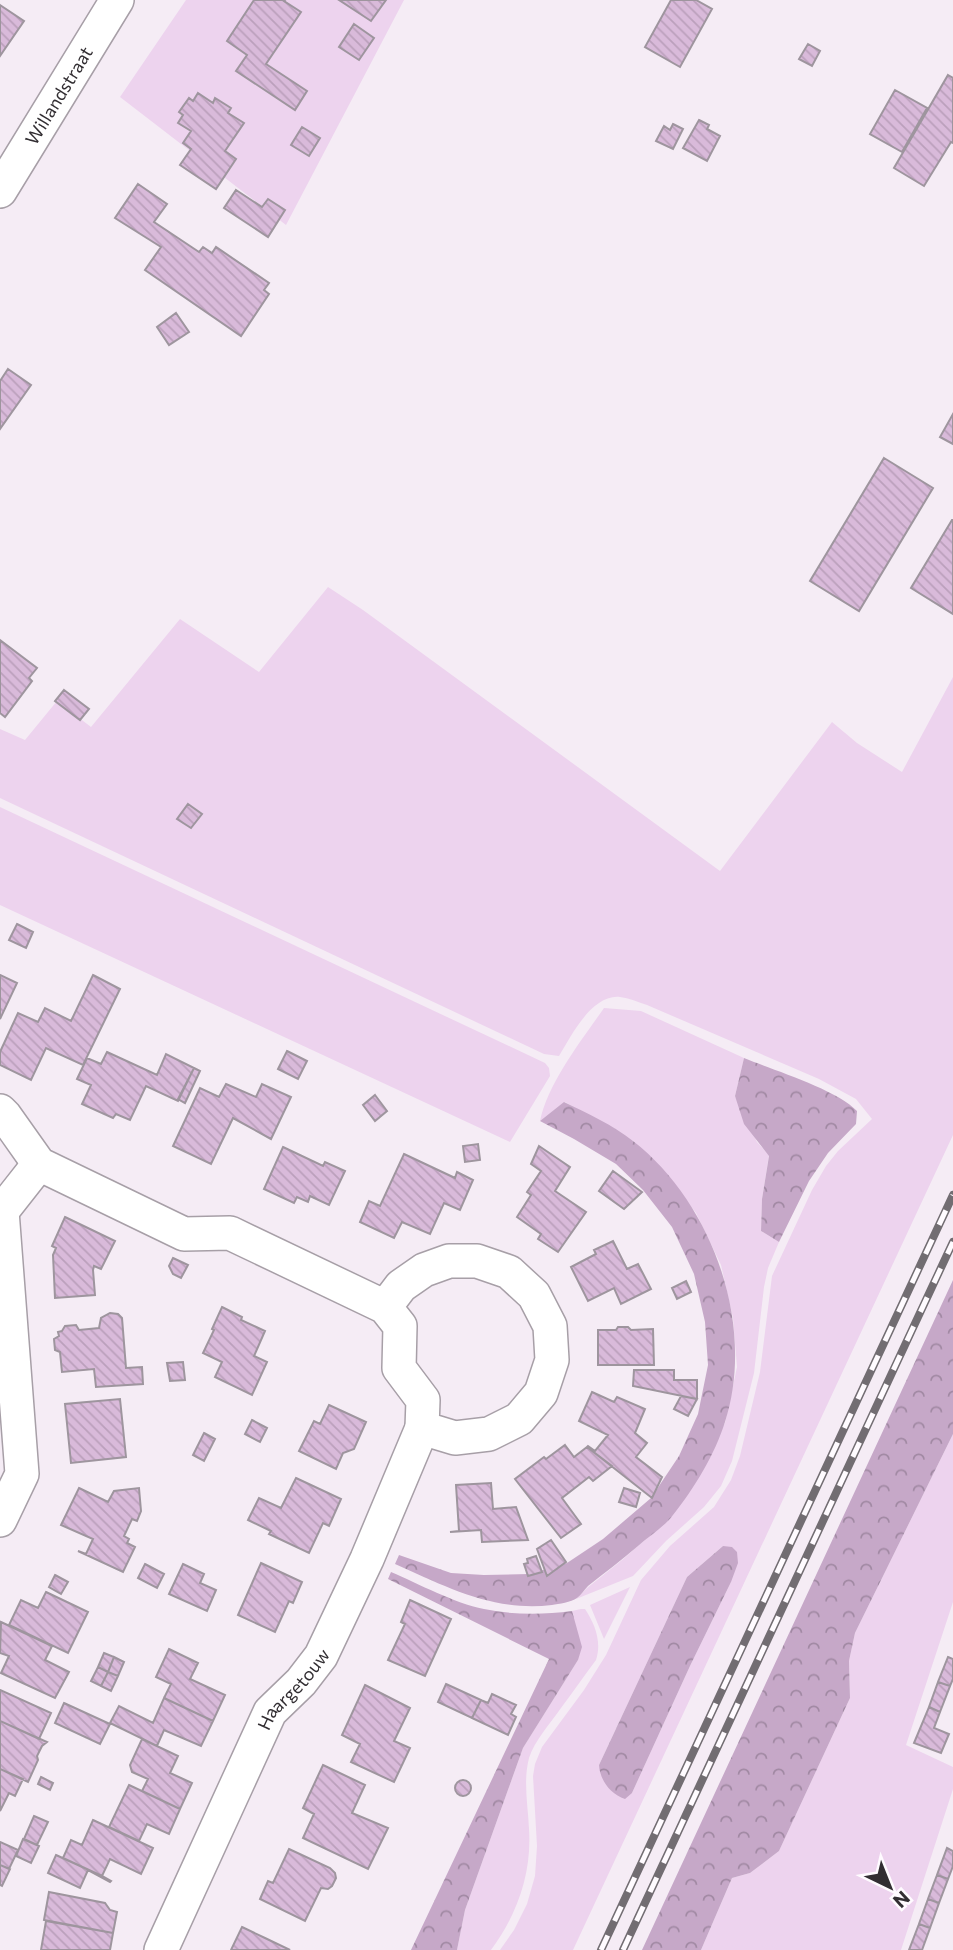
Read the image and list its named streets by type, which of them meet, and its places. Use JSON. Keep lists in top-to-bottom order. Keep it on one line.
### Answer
{"streets":{"street":["Willandstraat","Haargetouw"]},"north":"bottom right"}
